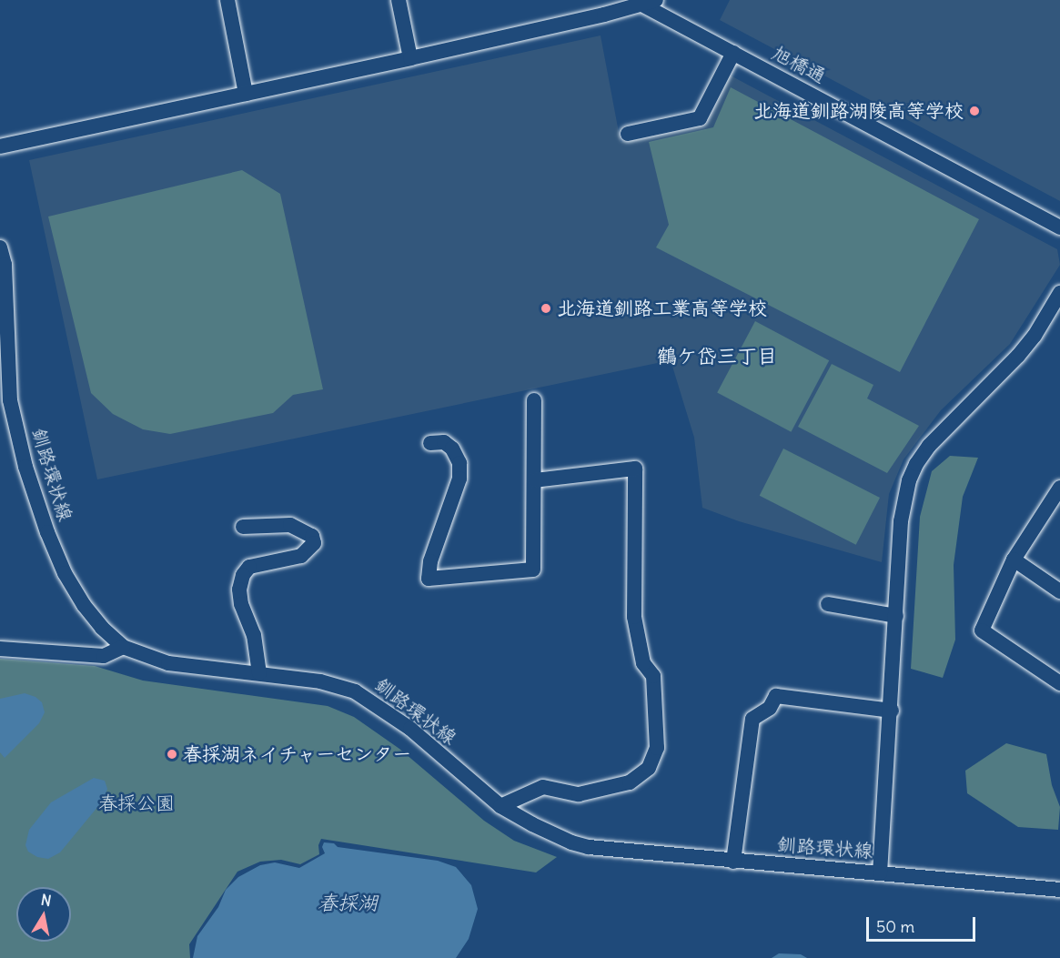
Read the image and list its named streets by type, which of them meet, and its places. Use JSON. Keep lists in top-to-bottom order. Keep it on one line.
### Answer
{"streets":{"street":["旭橋通","釧路環状線"]},"districts":["鶴ケ岱三丁目"],"water":["春採湖"],"parks":["春採公園"],"places":["北海道釧路湖陵高等学校","北海道釧路工業高等学校","春採湖ネイチャーセンター"],"scale_bar":"50 m","north":"top"}
